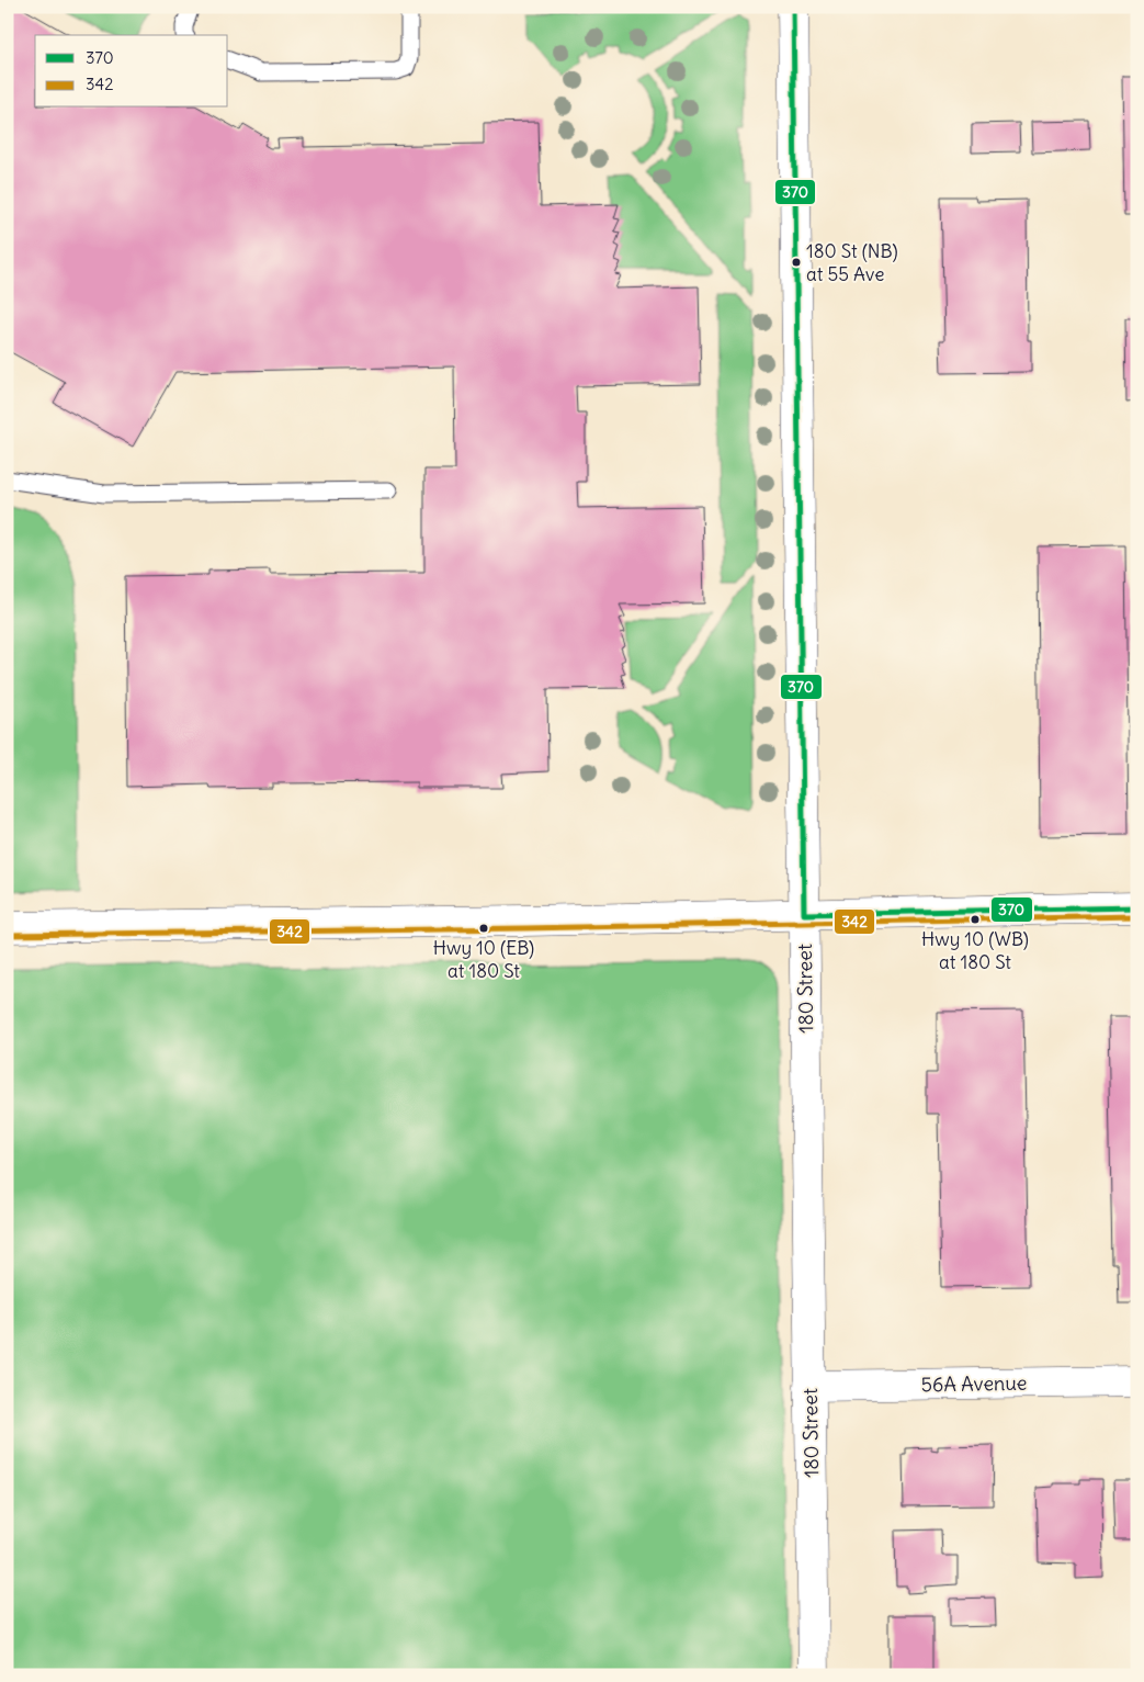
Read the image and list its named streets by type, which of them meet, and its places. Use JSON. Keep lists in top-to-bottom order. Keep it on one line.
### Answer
{"streets":{"main road":["180 Street","56A Avenue"]},"crossings":[["180 Street","56A Avenue"]],"places":["180 St (NB) at 55 Ave","Hwy 10 (WB) at 180 St","Hwy 10 (EB) at 180 St"],"lines":["transit line 370","transit line 342"],"legend":["370","342"]}
